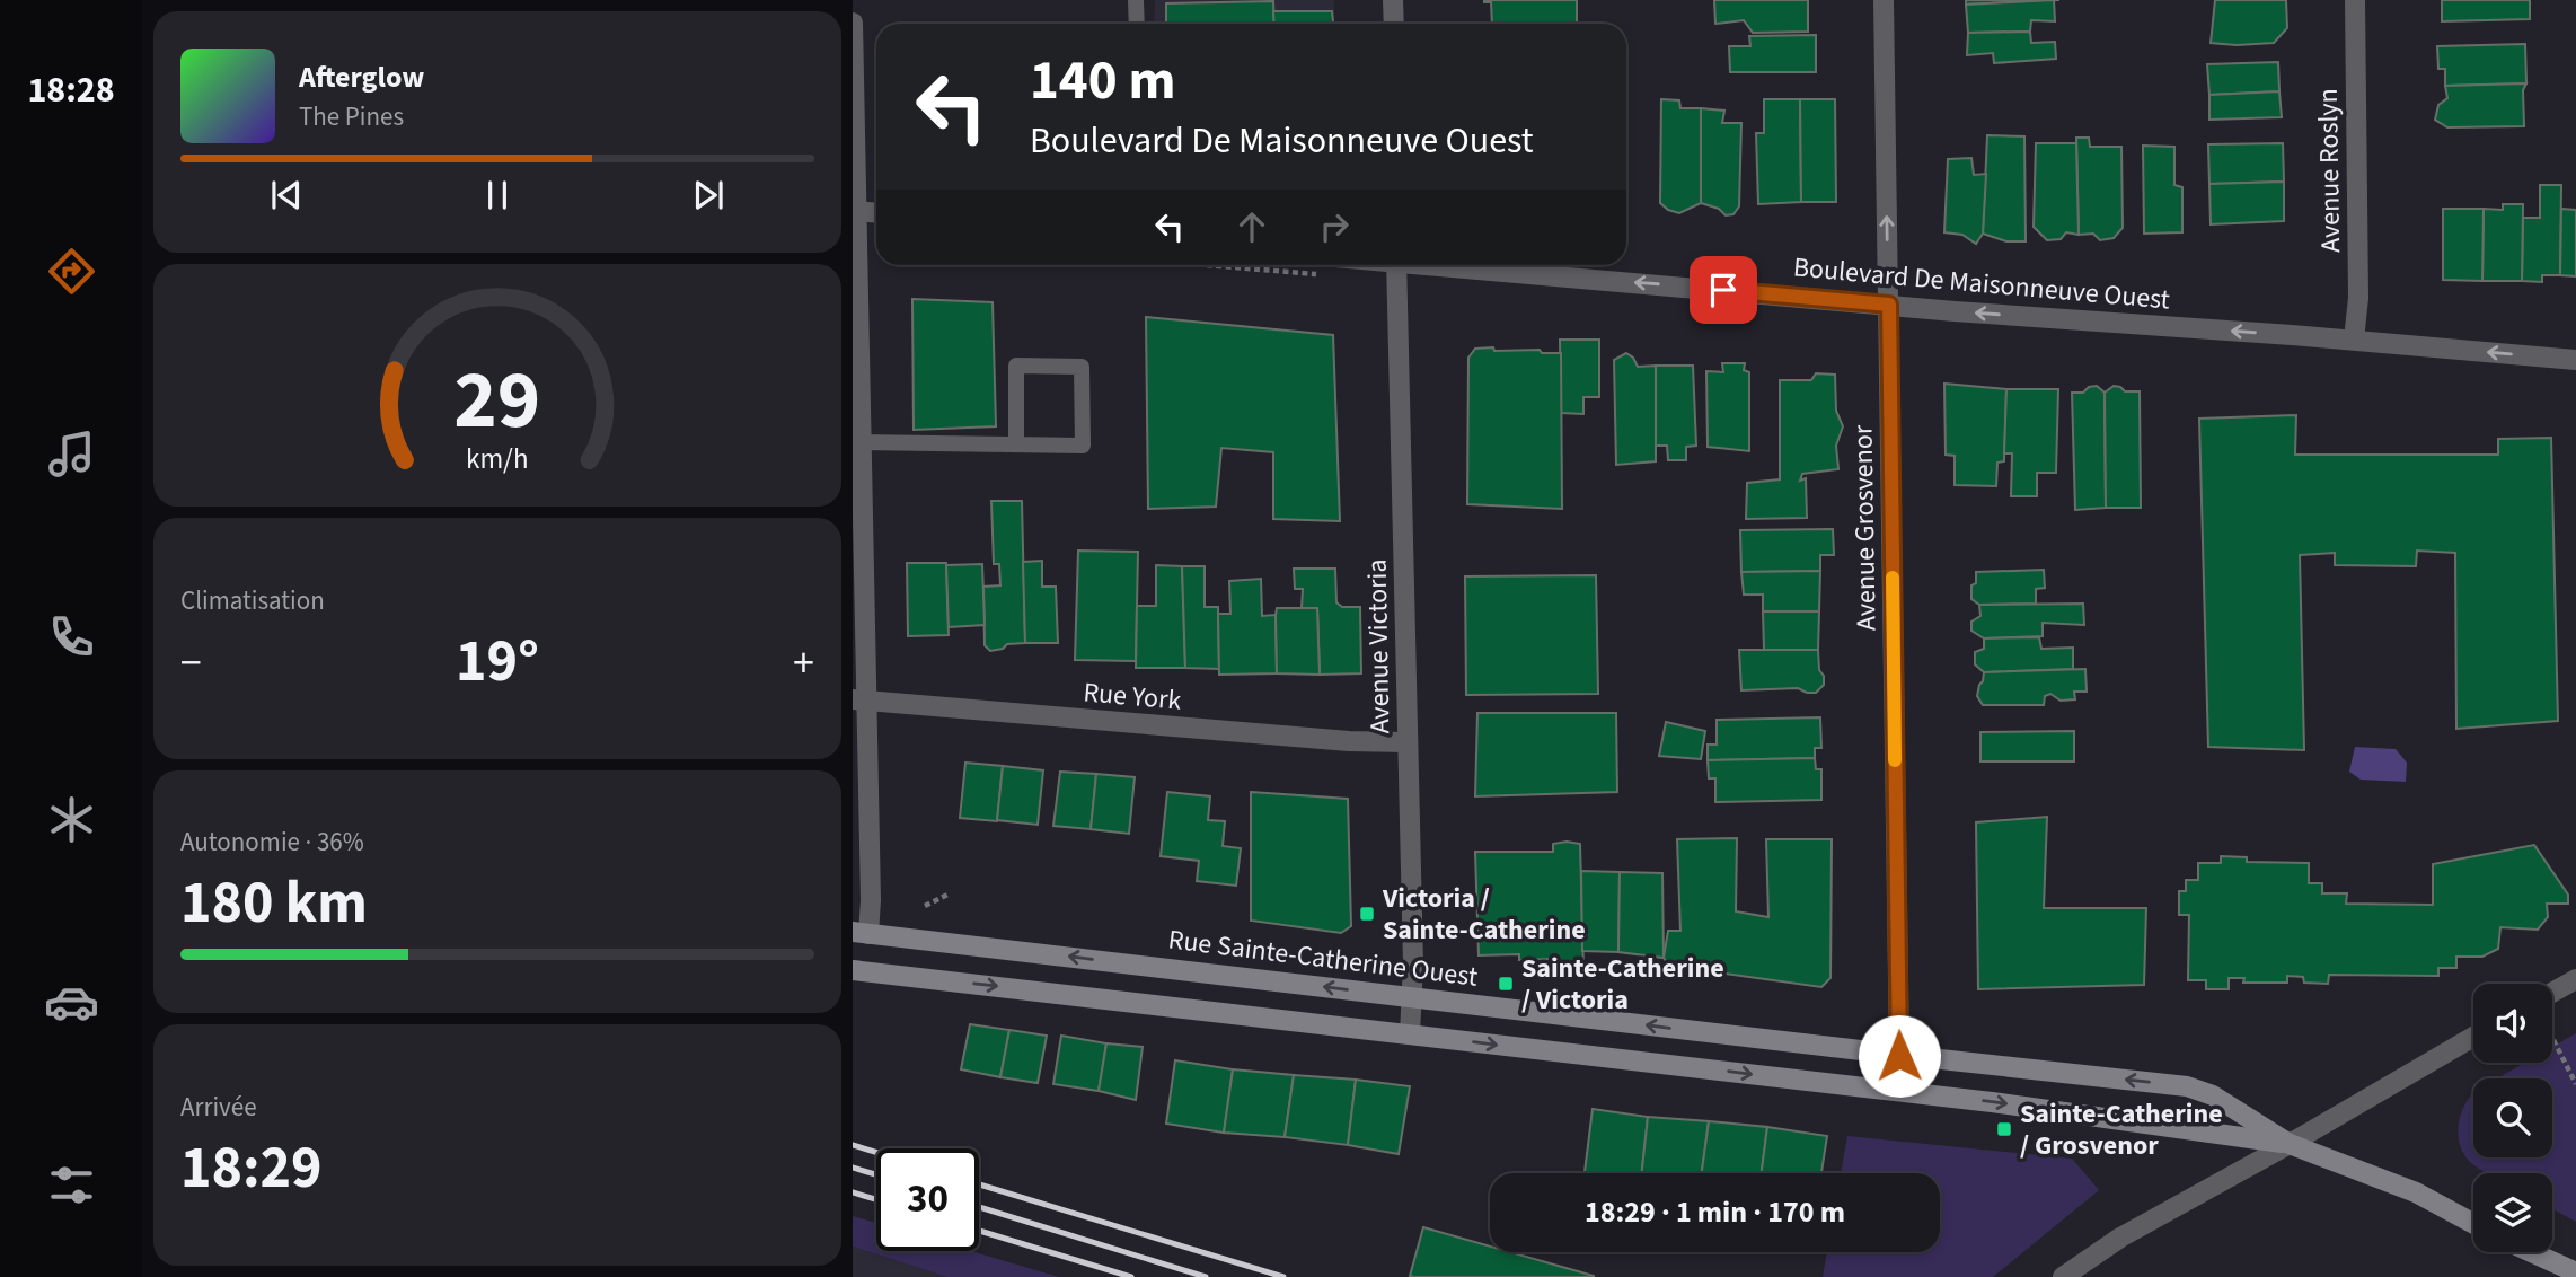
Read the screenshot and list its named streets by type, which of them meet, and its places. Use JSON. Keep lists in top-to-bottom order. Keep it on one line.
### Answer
{"streets":{"main road":["Rue Sainte-Catherine Ouest"],"street":["Avenue Roslyn","Boulevard De Maisonneuve Ouest","Avenue Grosvenor","Avenue Victoria","Rue York"]},"crossings":[["Avenue Roslyn","Boulevard De Maisonneuve Ouest"],["Boulevard De Maisonneuve Ouest","Avenue Grosvenor"],["Avenue Grosvenor","Rue Sainte-Catherine Ouest"],["Avenue Victoria","Rue York"],["Avenue Victoria","Rue Sainte-Catherine Ouest"]],"one_way":["Boulevard De Maisonneuve Ouest"],"places":{"transit":["Victoria / Sainte-Catherine","Sainte-Catherine / Victoria","Sainte-Catherine / Grosvenor"]},"page":{"tabs":"18:28","turn":["140 m","Boulevard De Maisonneuve Ouest"],"song":["Afterglow","The Pines"],"tile":["Climatisation",["Autonomie · 36%","180 km"],["Arrivée","18:29"]],"heat":["−","19°","+"],"limit":"30","trip":"18:29 · 1 min · 170 m","gauge":["29","km/h"]}}
